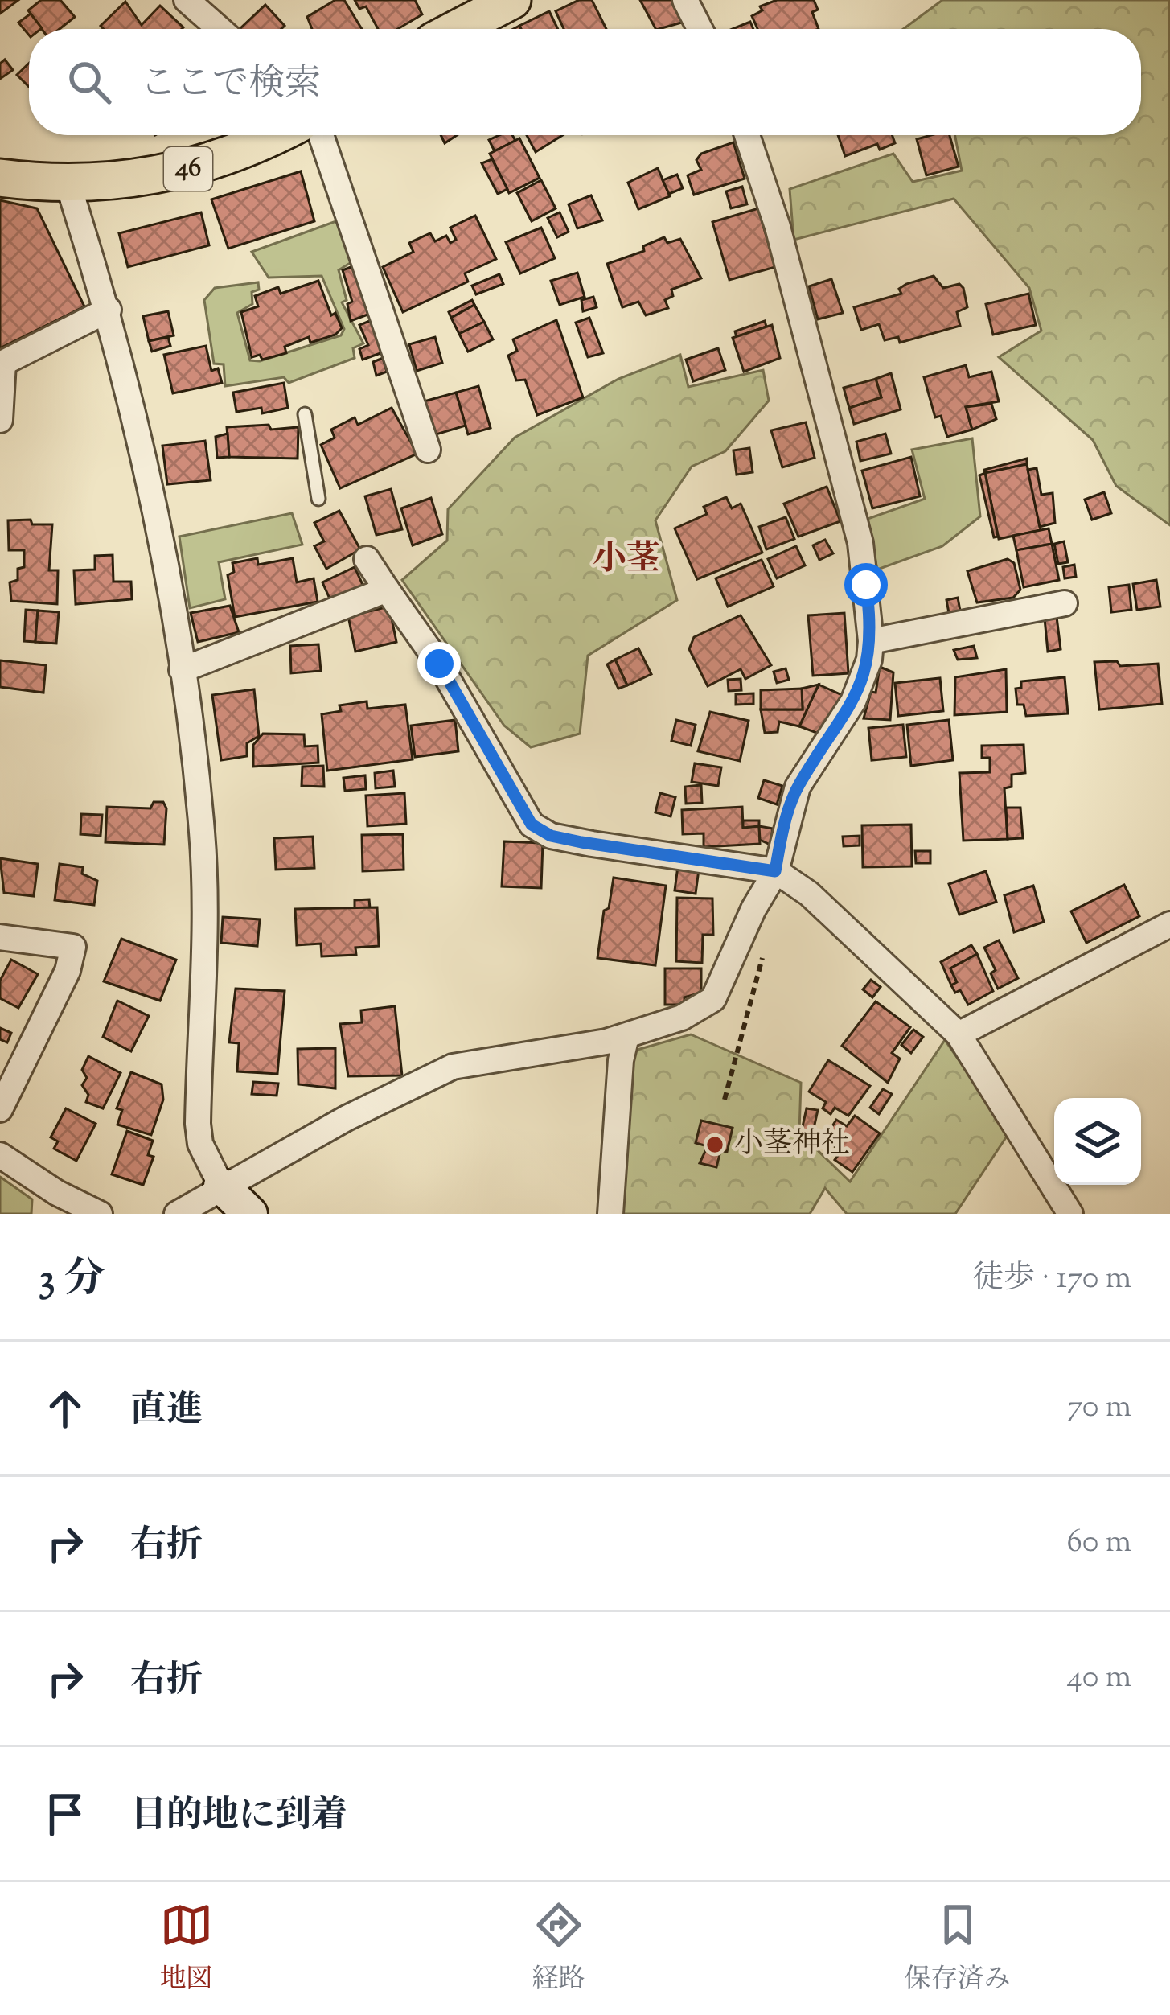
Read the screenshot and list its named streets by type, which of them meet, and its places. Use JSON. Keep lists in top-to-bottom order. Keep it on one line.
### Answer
{"streets":{"main road":["46"]},"districts":["小茎"],"places":["小茎神社"],"page":{"search":"ここで検索","heading":["3 分","徒歩 · 170 m"],"list":[["直進","70 m"],["右折","60 m"],["右折","40 m"],"目的地に到着"],"nav":["地図","経路","保存済み"]}}
